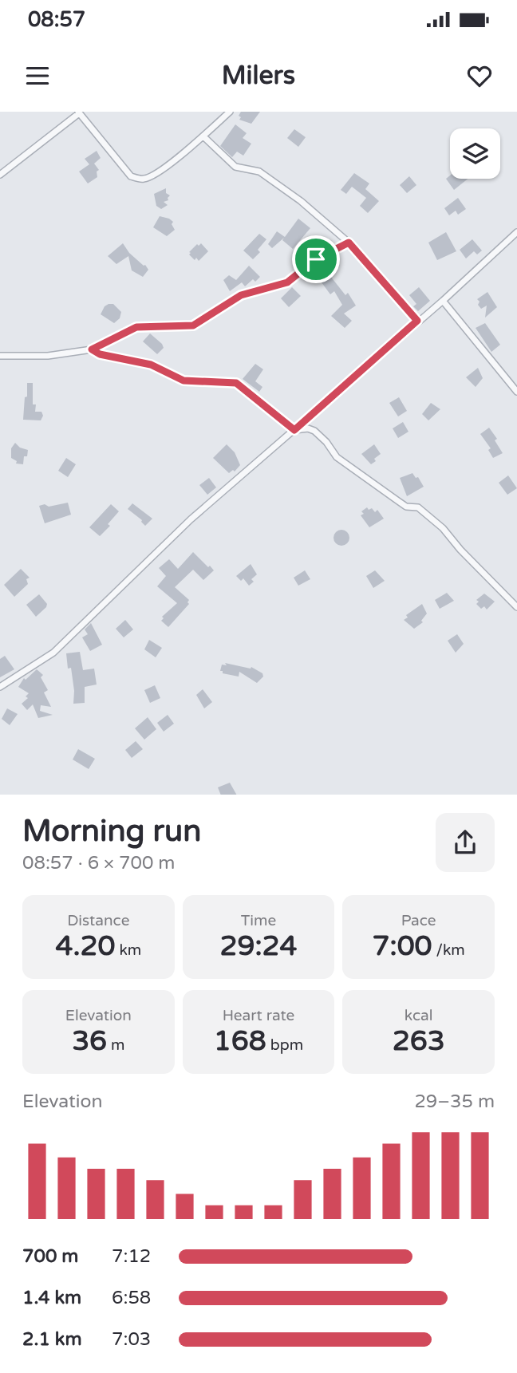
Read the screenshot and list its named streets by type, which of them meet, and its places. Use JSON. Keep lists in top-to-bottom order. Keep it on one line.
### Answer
{"page":{"status":"08:57","header":"Milers","heading":["Morning run","08:57 · 6 × 700 m"],"stats":[["Distance","4.20 km"],["Time","29:24"],["Pace","7:00 /km"],["Elevation","36 m"],["Heart rate","168 bpm"],["kcal","263"]],"chart":["Elevation","29–35 m"],"list":[{"name":"700 m","note":"7:12"},{"name":"1.4 km","note":"6:58"},{"name":"2.1 km","note":"7:03"}]}}
